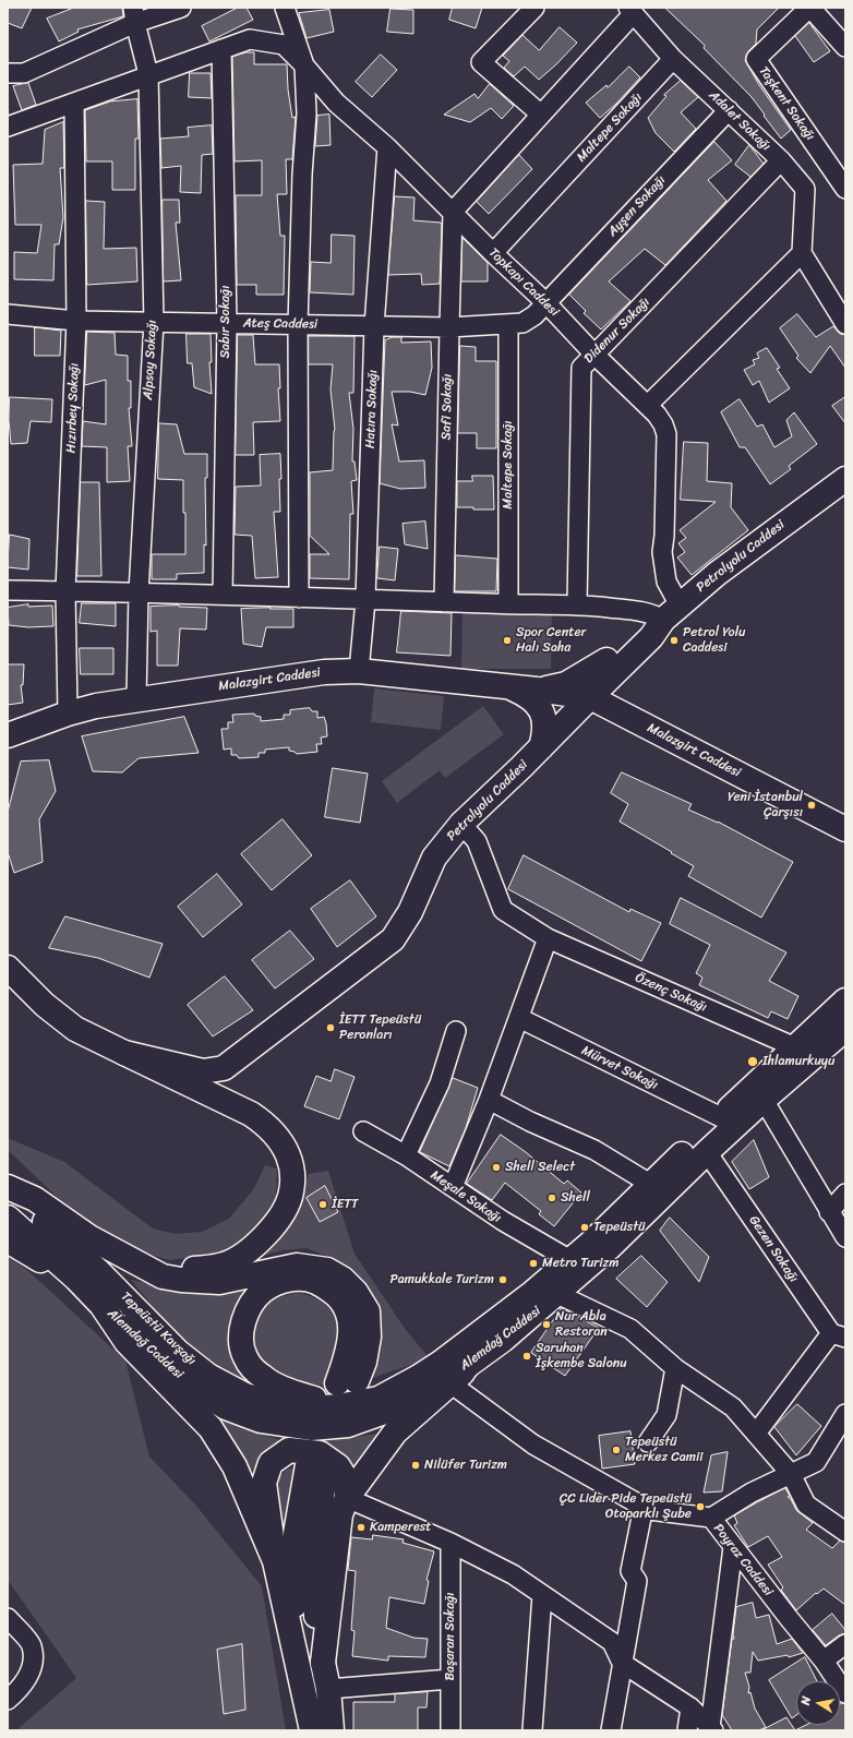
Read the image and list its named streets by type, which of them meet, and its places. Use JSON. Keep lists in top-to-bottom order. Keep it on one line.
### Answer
{"streets":{"main road":["Petrolyolu Caddesi","Malazgirt Caddesi","Tepeüstü Kavşağı","Alemdağ Caddesi"],"street":["Taşkent Sokağı","Adalet Sokağı","Maltepe Sokağı","Ayşen Sokağı","Topkapı Caddesi","Sabır Sokağı","Ateş Caddesi","Didenur Sokağı","Alpsoy Sokağı","Safi Sokağı","Hızırbey Sokağı","Hatıra Sokağı","Özenç Sokağı","Mürvet Sokağı","Meşale Sokağı","Gezen Sokağı","Poyraz Caddesi","Başaran Sokağı"]},"crossings":[["Adalet Sokağı","Maltepe Sokağı"],["Adalet Sokağı","Ayşen Sokağı"],["Adalet Sokağı","Didenur Sokağı"],["Maltepe Sokağı","Topkapı Caddesi"],["Maltepe Sokağı","Ateş Caddesi"],["Ayşen Sokağı","Topkapı Caddesi"],["Ayşen Sokağı","Ateş Caddesi"],["Topkapı Caddesi","Sabır Sokağı"],["Topkapı Caddesi","Ateş Caddesi"],["Topkapı Caddesi","Didenur Sokağı"],["Topkapı Caddesi","Alpsoy Sokağı"],["Topkapı Caddesi","Safi Sokağı"],["Topkapı Caddesi","Hızırbey Sokağı"],["Topkapı Caddesi","Hatıra Sokağı"],["Topkapı Caddesi","Petrolyolu Caddesi"],["Sabır Sokağı","Ateş Caddesi"],["Ateş Caddesi","Alpsoy Sokağı"],["Ateş Caddesi","Safi Sokağı"],["Ateş Caddesi","Hızırbey Sokağı"],["Ateş Caddesi","Hatıra Sokağı"],["Alpsoy Sokağı","Malazgirt Caddesi"],["Hızırbey Sokağı","Malazgirt Caddesi"],["Hatıra Sokağı","Malazgirt Caddesi"],["Petrolyolu Caddesi","Malazgirt Caddesi"],["Petrolyolu Caddesi","Özenç Sokağı"],["Özenç Sokağı","Alemdağ Caddesi"],["Mürvet Sokağı","Alemdağ Caddesi"],["Meşale Sokağı","Alemdağ Caddesi"],["Gezen Sokağı","Alemdağ Caddesi"],["Tepeüstü Kavşağı","Alemdağ Caddesi"]],"places":["Spor Center Halı Saha","Petrol Yolu Caddesi","Yeni İstanbul Çarşısı","İETT Tepeüstü Peronları","Ihlamurkuyu","Shell Select","Shell","İETT","Tepeüstü","Metro Turizm","Pamukkale Turizm","Nur Abla Restoran","Saruhan İşkembe Salonu","Tepeüstü Merkez Camii","Nilüfer Turizm","ÇC Lider Pide Tepeüstü Otoparklı Şube","Kamperest"],"north":"left"}
